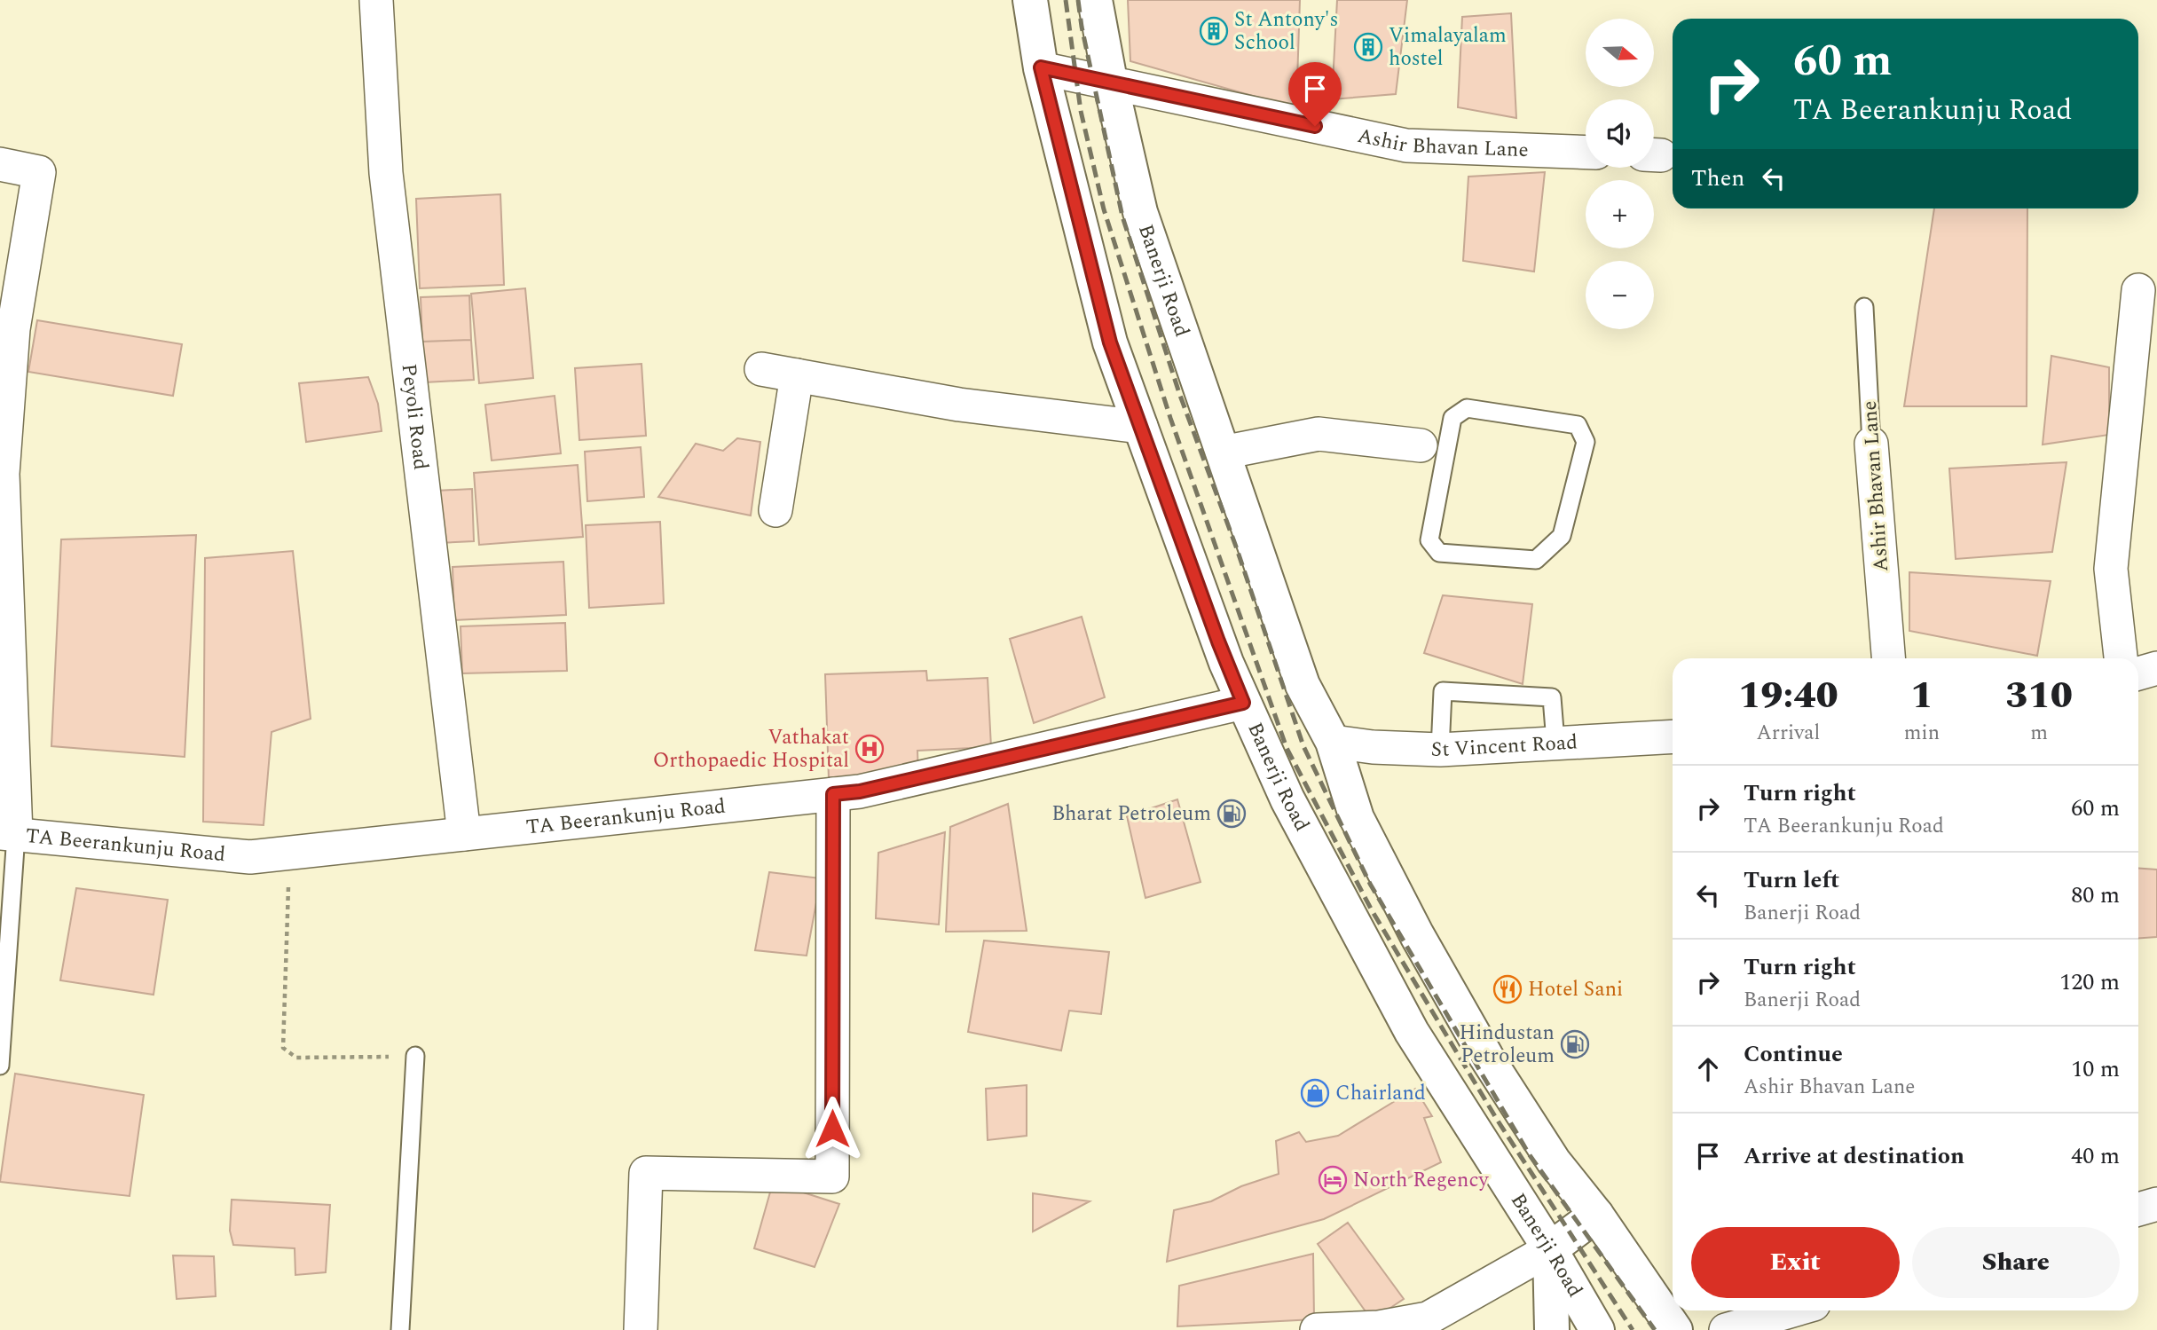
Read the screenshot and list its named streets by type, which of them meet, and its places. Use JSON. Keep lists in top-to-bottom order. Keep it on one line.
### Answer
{"streets":{"main road":["Banerji Road"],"street":["Ashir Bhavan Lane","Peyoli Road","St Vincent Road","TA Beerankunju Road"]},"crossings":[["Ashir Bhavan Lane","Banerji Road"],["Banerji Road","St Vincent Road"],["Banerji Road","TA Beerankunju Road"],["Peyoli Road","TA Beerankunju Road"]],"places":{"building":["St Antony's School","Vimalayalam hostel"],"hospital":["Vathakat Orthopaedic Hospital"],"fuel station":["Bharat Petroleum","Hindustan Petroleum"],"restaurant":["Hotel Sani"],"shop":["Chairland"],"hotel":["North Regency"]},"north":"right","page":{"map_buttons":["+","−"],"turn":["60 m","TA Beerankunju Road"],"then":"Then","eta":["19:40","Arrival","1","min","310","m"],"list":[{"name":"Turn right","note":"TA Beerankunju Road","value":"60 m"},{"name":"Turn left","note":"Banerji Road","value":"80 m"},{"name":"Turn right","note":"Banerji Road","value":"120 m"},{"name":"Continue","note":"Ashir Bhavan Lane","value":"10 m"},{"name":"Arrive at destination","value":"40 m"}],"buttons":["Exit","Share"]}}
